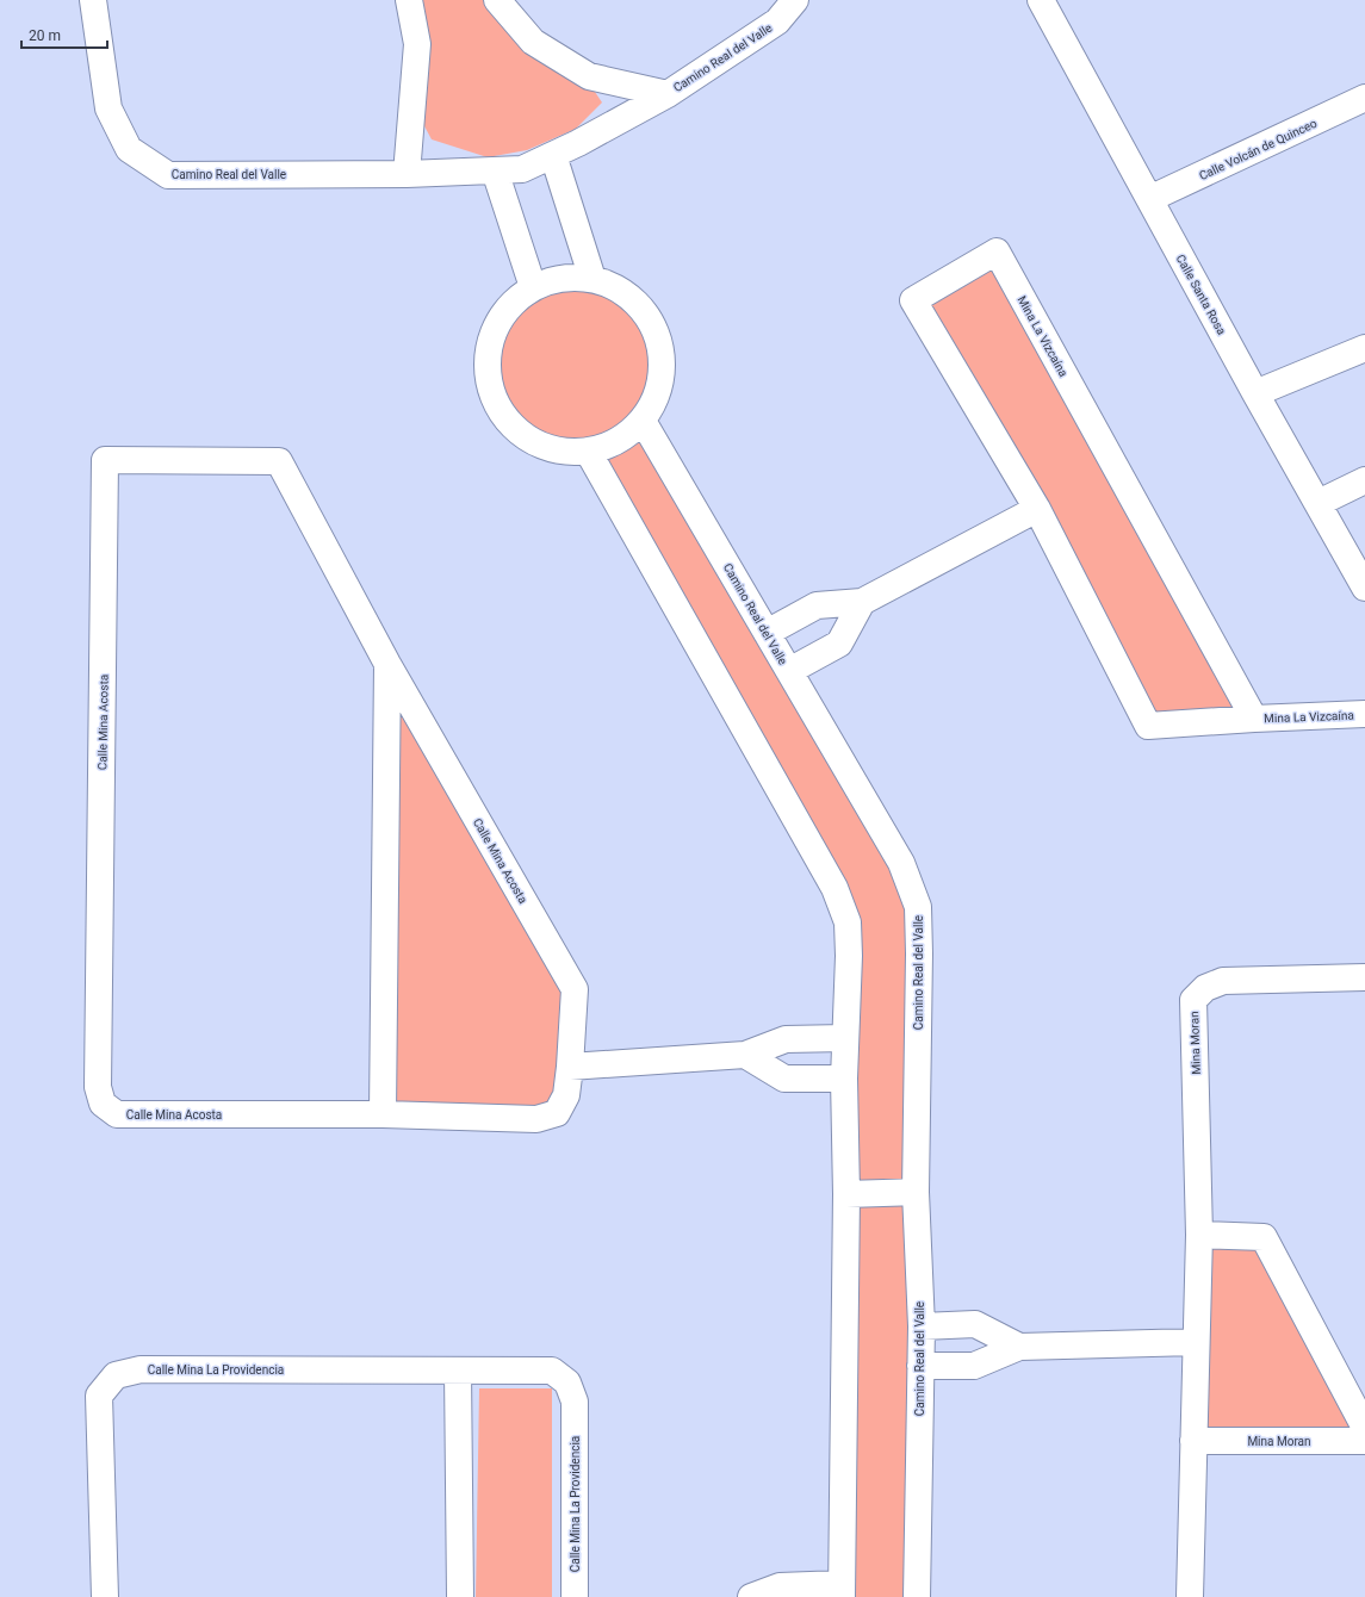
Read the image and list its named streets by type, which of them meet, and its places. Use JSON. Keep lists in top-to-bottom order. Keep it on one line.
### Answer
{"streets":{"street":["Camino Real del Valle","Calle Volcán de Quinceo","Calle Santa Rosa","Mina La Vizcaína","Calle Mina Acosta","Mina Moran","Calle Mina La Providencia"]},"crossings":[["Calle Volcán de Quinceo","Calle Santa Rosa"]],"scale_bar":"20 m"}
